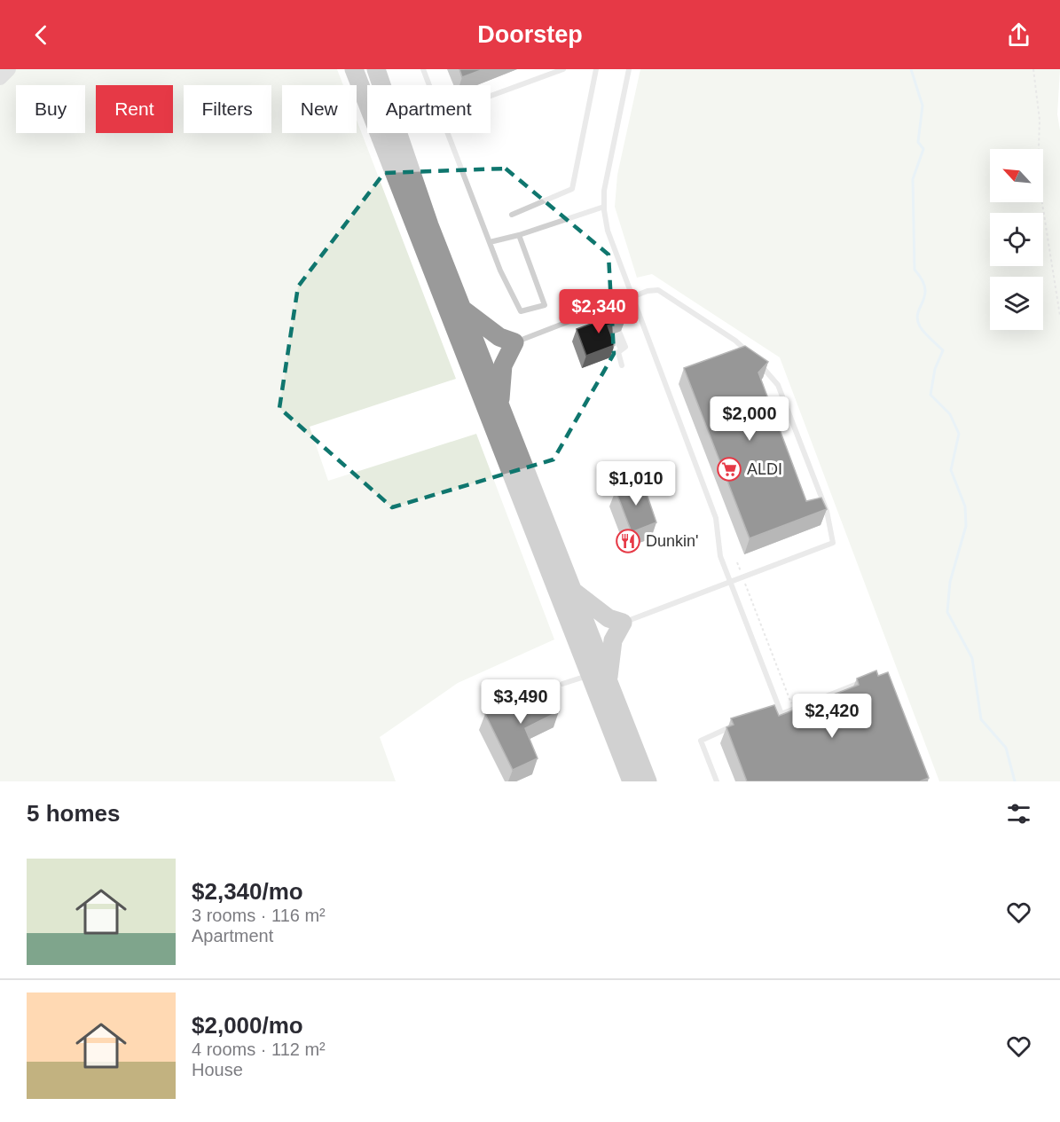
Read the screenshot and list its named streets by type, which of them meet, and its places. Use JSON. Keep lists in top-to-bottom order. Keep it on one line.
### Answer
{"places":{"supermarket":["ALDI"],"restaurant":["Dunkin'"]},"north":"top left","page":{"header":"Doorstep","chip":["Buy","Rent","Filters","New","Apartment"],"price":["$2,340","$2,000","$1,010","$3,490","$2,420"],"heading":"5 homes","list":[{"name":"$2,340/mo","note":"3 rooms · 116 m² · Apartment"},{"name":"$2,000/mo","note":"4 rooms · 112 m² · House"}]}}
